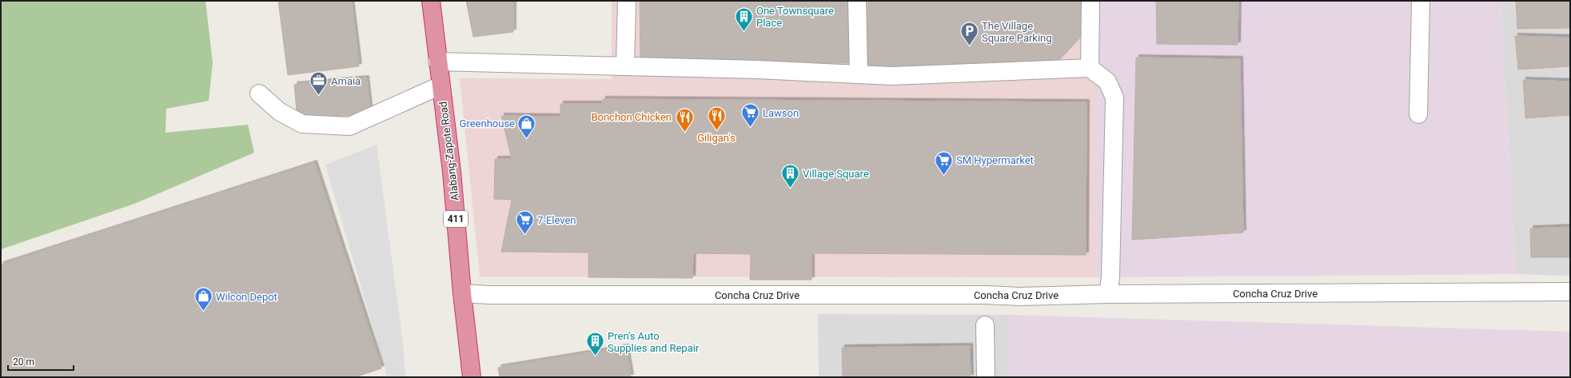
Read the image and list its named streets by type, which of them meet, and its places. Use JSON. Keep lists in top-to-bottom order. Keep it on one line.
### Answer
{"streets":{"highway":["Alabang-Zapote Road","411"],"street":["Concha Cruz Drive"]},"crossings":[["Alabang-Zapote Road","Concha Cruz Drive"]],"places":{"building":["One Townsquare Place","Village Square","Pren's Auto Supplies and Repair"],"parking":["The Village Square Parking"],"office":["Amaia"],"supermarket":["Lawson","SM Hypermarket","7-Eleven"],"restaurant":["Giligan's","Bonchon Chicken"],"shop":["Greenhouse","Wilcon Depot"]},"scale_bar":"20 m"}
